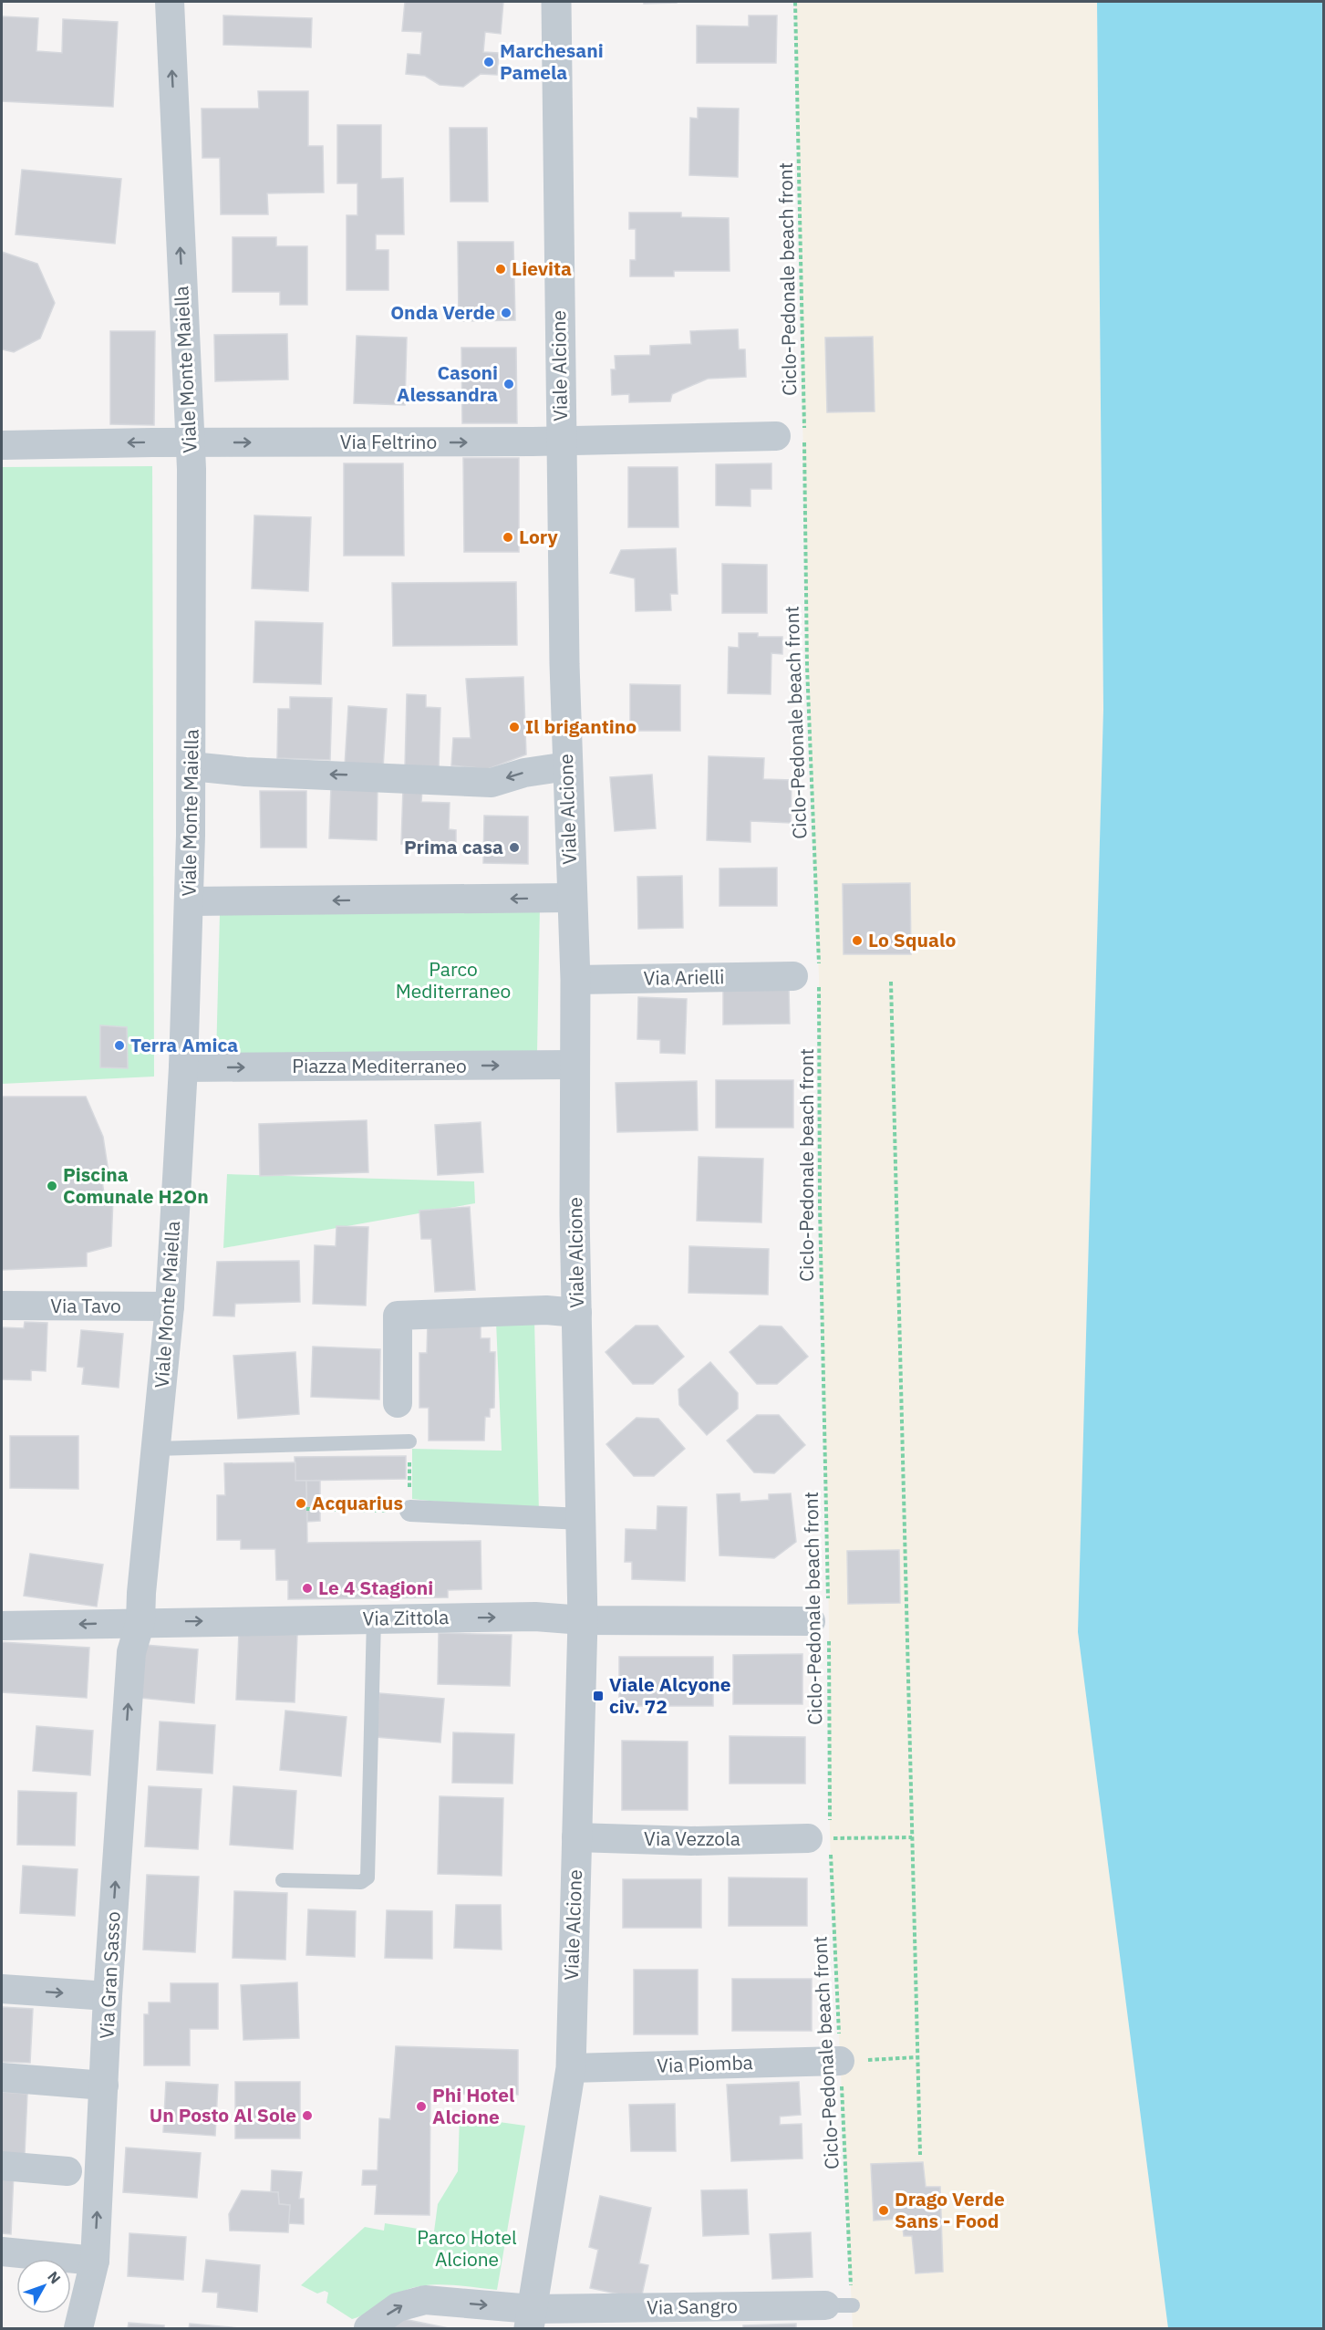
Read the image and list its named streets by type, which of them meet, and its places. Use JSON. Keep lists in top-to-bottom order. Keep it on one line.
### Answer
{"streets":{"street":["Viale Alcione","Viale Monte Maiella","Via Feltrino","Via Arielli","Piazza Mediterraneo","Via Tavo","Via Zittola","Via Vezzola","Via Gran Sasso","Via Piomba","Via Sangro"],"path":["Ciclo-Pedonale beach front"]},"crossings":[["Ciclo-Pedonale beach front","Via Arielli"],["Ciclo-Pedonale beach front","Via Zittola"],["Ciclo-Pedonale beach front","Via Vezzola"],["Ciclo-Pedonale beach front","Via Piomba"],["Ciclo-Pedonale beach front","Via Sangro"],["Viale Alcione","Via Feltrino"],["Viale Alcione","Via Arielli"],["Viale Alcione","Piazza Mediterraneo"],["Viale Alcione","Via Zittola"],["Viale Alcione","Via Vezzola"],["Viale Alcione","Via Piomba"],["Viale Alcione","Via Sangro"],["Viale Monte Maiella","Via Feltrino"],["Viale Monte Maiella","Piazza Mediterraneo"],["Viale Monte Maiella","Via Tavo"],["Viale Monte Maiella","Via Zittola"],["Viale Monte Maiella","Via Gran Sasso"],["Via Zittola","Via Gran Sasso"]],"one_way":["Via Gran Sasso"],"parks":["Parco Mediterraneo","Parco Hotel Alcione"],"places":{"other":["Marchesani Pamela","Lievita","Onda Verde","Casoni Alessandra","Lory","Il brigantino","Prima casa","Lo Squalo","Terra Amica","Piscina Comunale H2On","Acquarius","Le 4 Stagioni","Phi Hotel Alcione","Un Posto Al Sole","Drago Verde Sans - Food"],"transit":["Viale Alcyone civ. 72"]},"north":"top right"}
